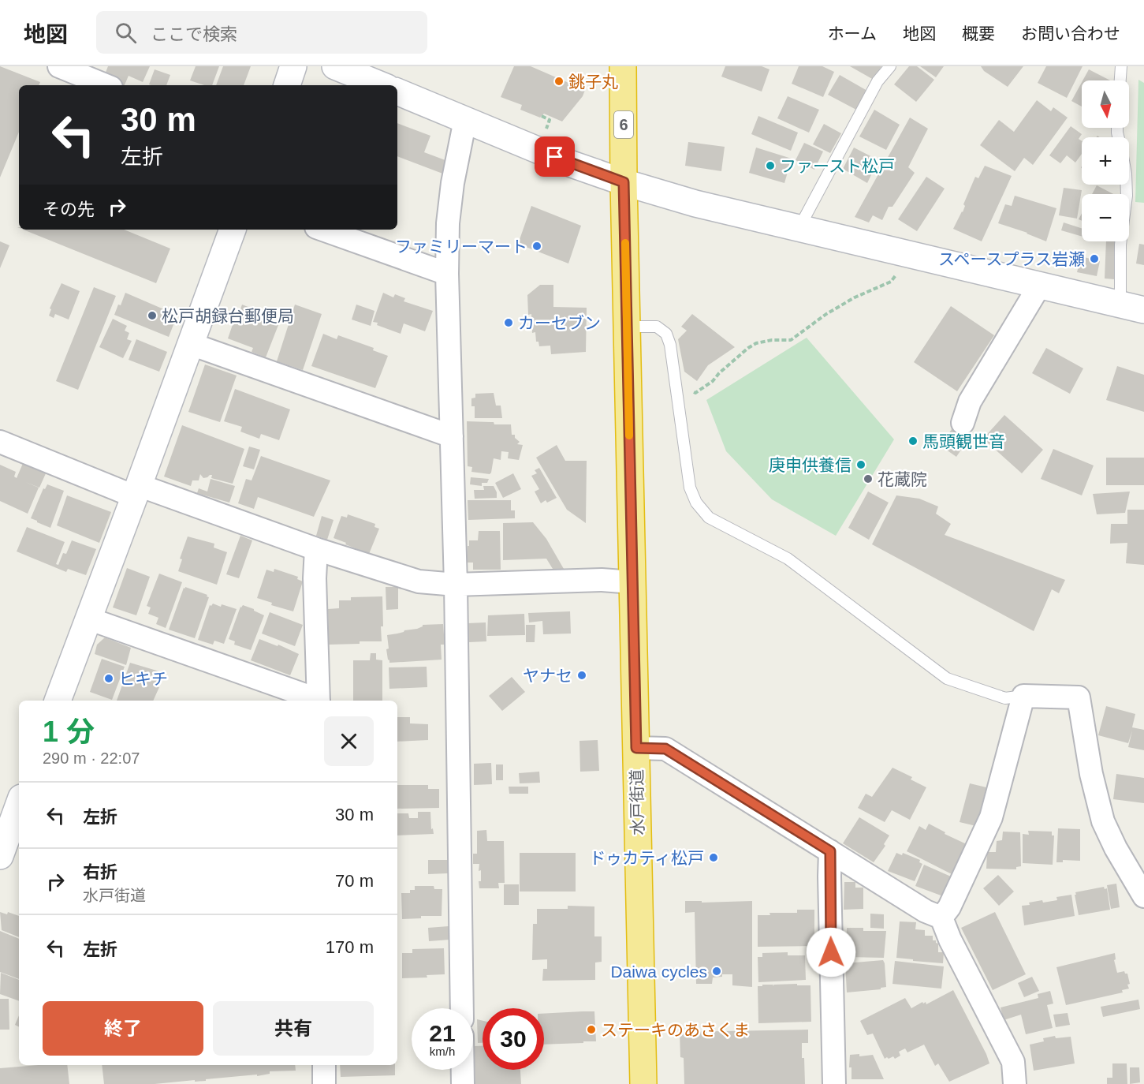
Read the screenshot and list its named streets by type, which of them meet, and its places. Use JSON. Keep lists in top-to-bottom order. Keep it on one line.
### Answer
{"streets":{"highway":["6","水戸街道"]},"places":["銚子丸","ファースト松戸","ファミリーマート","スペースプラス岩瀬","松戸胡録台郵便局","カーセブン","馬頭観世音","庚申供養信","花蔵院","ヤナセ","ヒキチ","ドゥカティ松戸","Daiwa cycles","ステーキのあさくま"],"north":"bottom","page":{"header":"地図","search":"ここで検索","nav":["ホーム","地図","概要","お問い合わせ"],"map_buttons":["+","−"],"turn":["30 m","左折"],"then":"その先","heading":["1 分","290 m · 22:07"],"list":[{"name":"左折","value":"30 m"},{"name":"右折","note":"水戸街道","value":"70 m"},{"name":"左折","value":"170 m"}],"buttons":["終了","共有"],"speed":"21 km/h","limit":"30"}}
